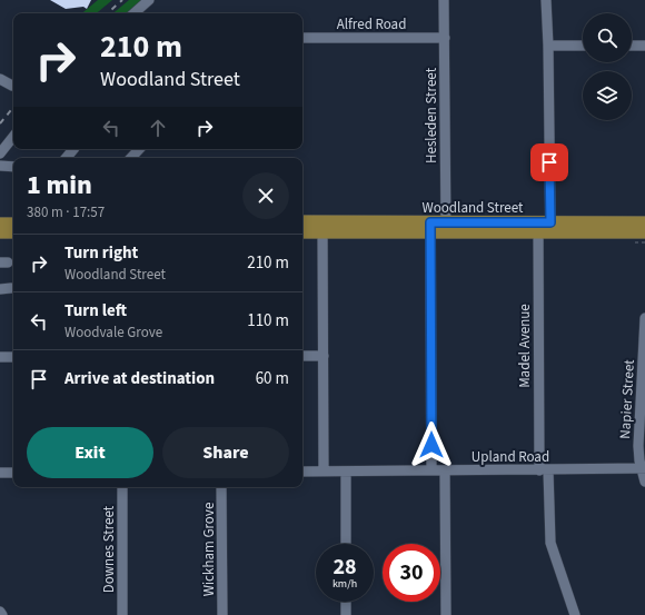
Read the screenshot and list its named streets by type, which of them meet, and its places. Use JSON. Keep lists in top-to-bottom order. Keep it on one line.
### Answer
{"streets":{"main road":["Woodland Street"],"street":["Alfred Road","Hesleden Street","Madel Avenue","Napier Street","Upland Road","Downes Street","Wickham Grove"]},"crossings":[["Alfred Road","Hesleden Street"],["Hesleden Street","Woodland Street"],["Woodland Street","Madel Avenue"],["Madel Avenue","Upland Road"],["Napier Street","Upland Road"]],"page":{"turn":["210 m","Woodland Street"],"heading":["1 min","380 m · 17:57"],"list":[{"name":"Turn right","note":"Woodland Street","value":"210 m"},{"name":"Turn left","note":"Woodvale Grove","value":"110 m"},{"name":"Arrive at destination","value":"60 m"}],"buttons":["Exit","Share"],"speed":"28 km/h","limit":"30"}}
